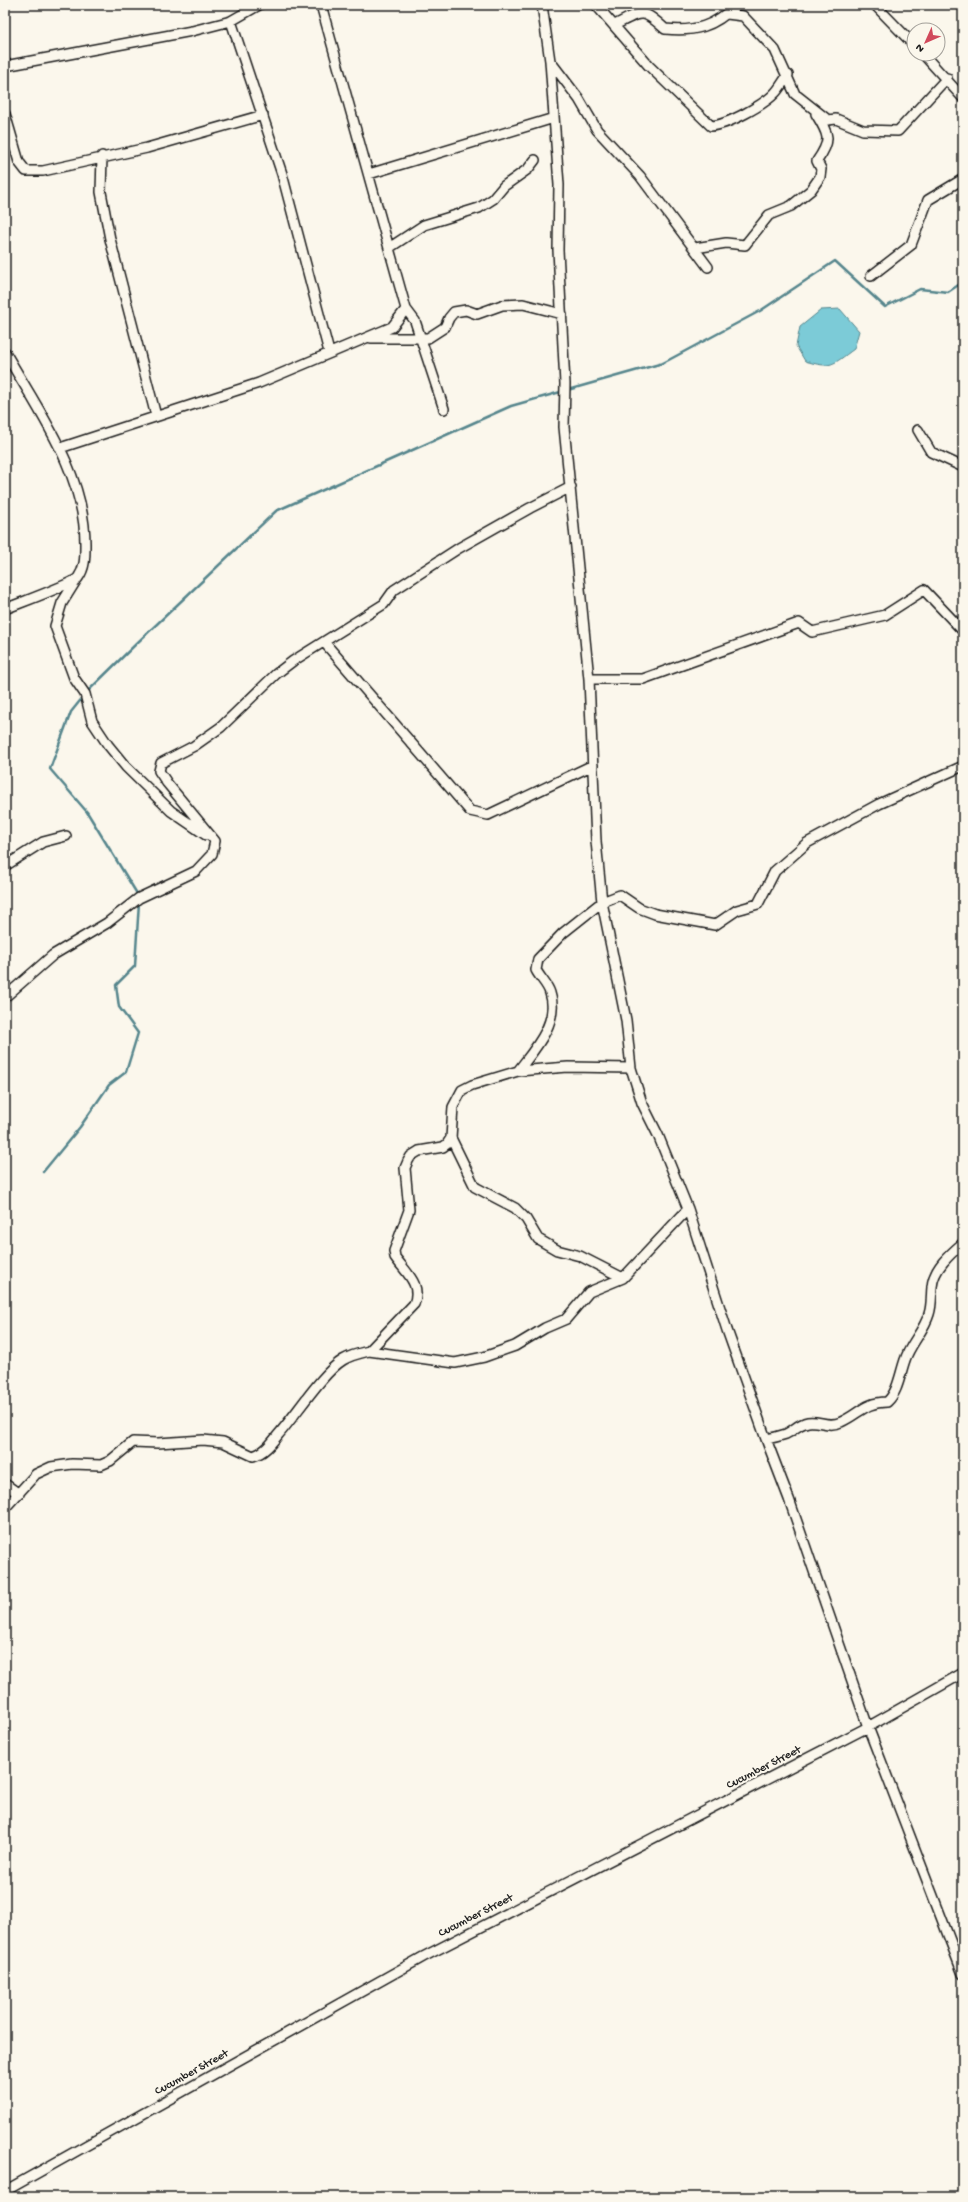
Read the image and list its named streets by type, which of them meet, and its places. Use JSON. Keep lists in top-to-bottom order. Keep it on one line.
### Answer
{"streets":{"street":["Cucumber Street"]},"north":"bottom left"}
